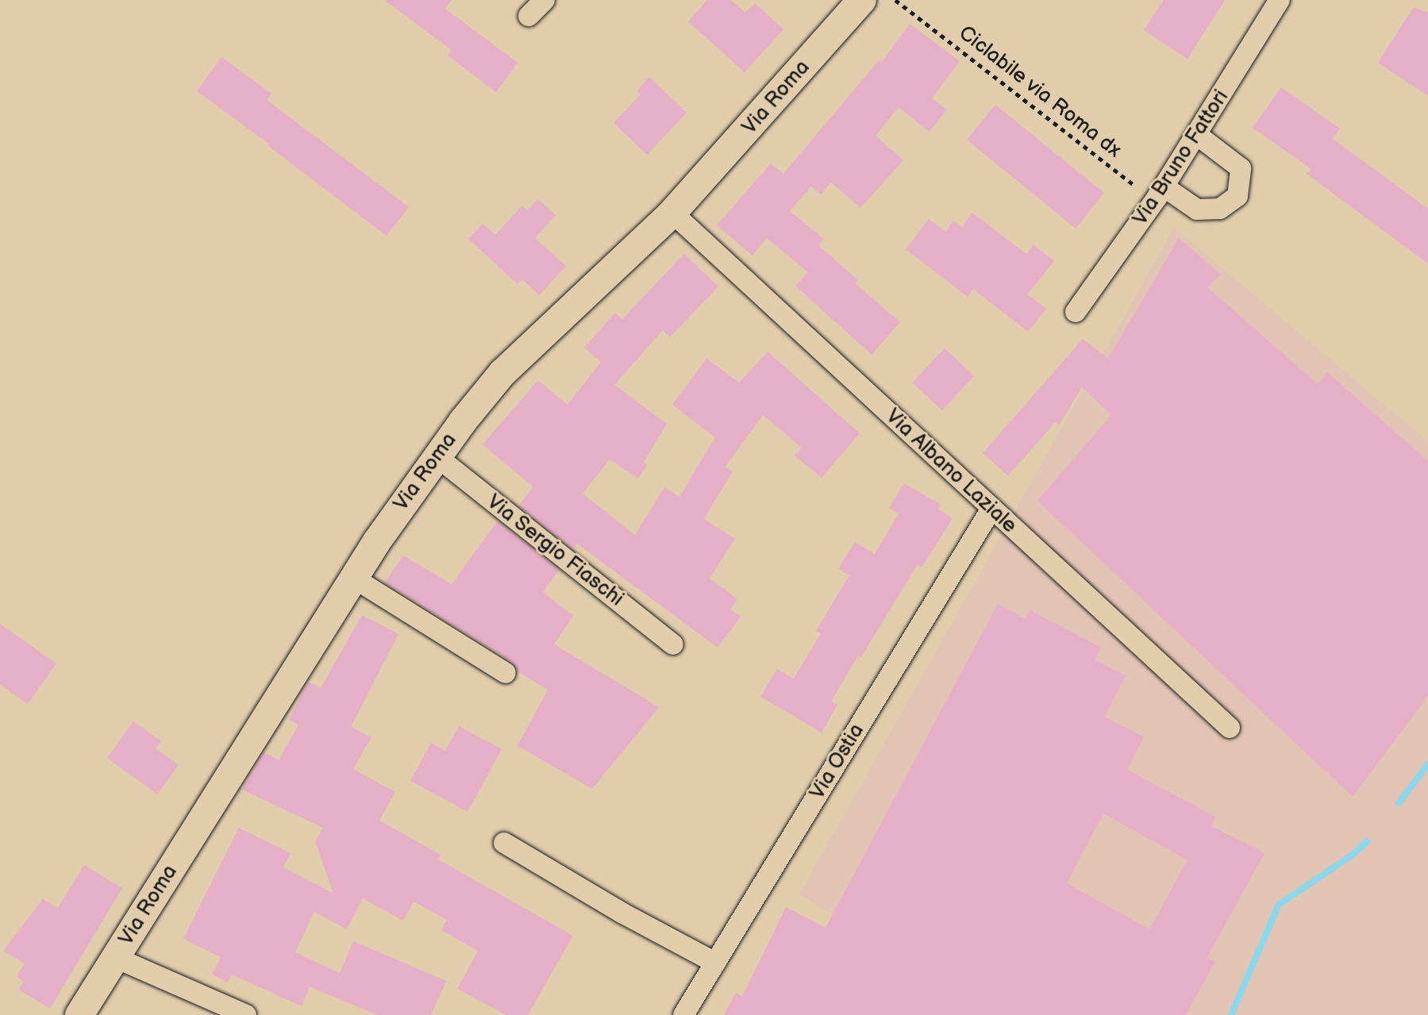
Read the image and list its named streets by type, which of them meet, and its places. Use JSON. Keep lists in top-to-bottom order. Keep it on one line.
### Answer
{"streets":{"main road":["Via Roma"],"street":["Via Bruno Fattori","Via Albano Laziale","Via Sergio Fiaschi","Via Ostia"],"path":["Ciclabile via Roma dx"]},"crossings":[["Via Roma","Via Albano Laziale"],["Via Roma","Via Sergio Fiaschi"],["Via Albano Laziale","Via Ostia"]]}
